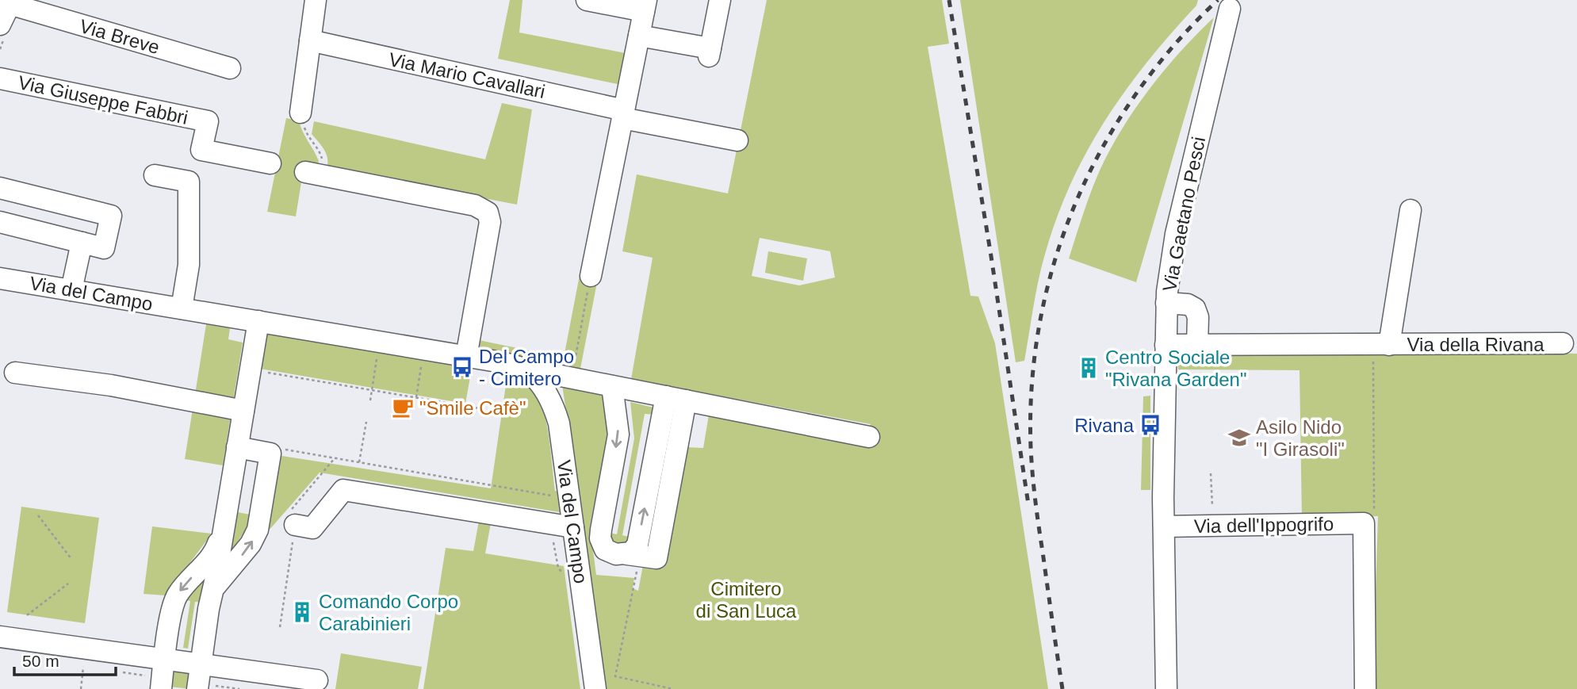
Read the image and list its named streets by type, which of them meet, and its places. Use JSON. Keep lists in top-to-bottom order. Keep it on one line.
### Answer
{"streets":{"street":["Via Breve","Via Mario Cavallari","Via Giuseppe Fabbri","Via Gaetano Pesci","Via del Campo","Via della Rivana","Via dell'Ippogrifo"]},"crossings":[["Via Gaetano Pesci","Via della Rivana"],["Via Gaetano Pesci","Via dell'Ippogrifo"]],"parks":["Cimitero di San Luca"],"places":{"bus stop":["Del Campo - Cimitero","Rivana"],"building":["Centro Sociale \"Rivana Garden\"","Comando Corpo Carabinieri"],"cafe":["\"Smile Cafè\""],"school or university":["Asilo Nido \"I Girasoli\""]},"scale_bar":"50 m"}
